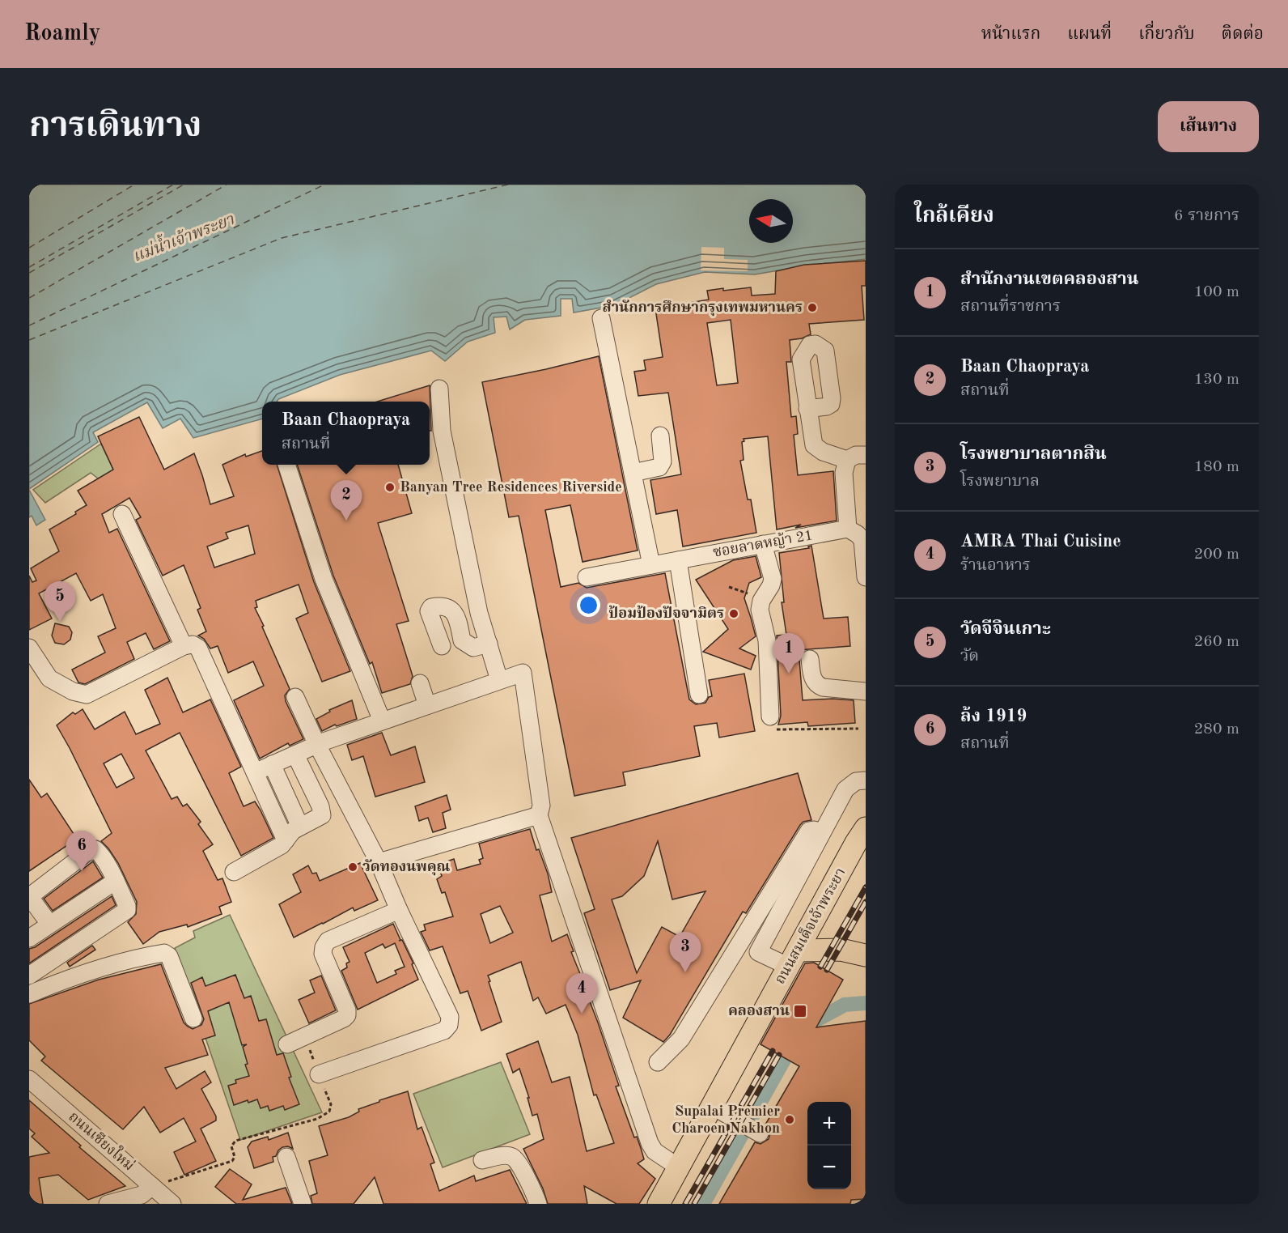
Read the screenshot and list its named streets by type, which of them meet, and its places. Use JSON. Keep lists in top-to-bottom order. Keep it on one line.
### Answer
{"streets":{"main road":["ถนนสมเด็จเจ้าพระยา"],"street":["ซอยลาดหญ้า 21","ถนนเชียงใหม่"]},"water":["แม่น้ำเจ้าพระยา"],"places":{"other":["สำนักการศึกษากรุงเทพมหานคร","Banyan Tree Residences Riverside","ป้อมป้องปัจจามิตร","วัดทองนพคุณ","Supalai Premier Charoen Nakhon"],"transit":["คลองสาน"]},"north":"left","page":{"header":"Roamly","nav":["หน้าแรก","แผนที่","เกี่ยวกับ","ติดต่อ"],"title":"การเดินทาง","buttons":"เส้นทาง","heading":["ใกล้เคียง","6 รายการ"],"list":[{"mark":"1","name":"สำนักงานเขตคลองสาน","note":"สถานที่ราชการ","value":"100 m"},{"mark":"2","name":"Baan Chaopraya","note":"สถานที่","value":"130 m"},{"mark":"3","name":"โรงพยาบาลตากสิน","note":"โรงพยาบาล","value":"180 m"},{"mark":"4","name":"AMRA Thai Cuisine","note":"ร้านอาหาร","value":"200 m"},{"mark":"5","name":"วัดจีจินเกาะ","note":"วัด","value":"260 m"},{"mark":"6","name":"ล้ง 1919","note":"สถานที่","value":"280 m"}],"popup":["Baan Chaopraya","สถานที่"],"pins":["2","5","1","6","3","4"],"map_buttons":["+","−"]}}
